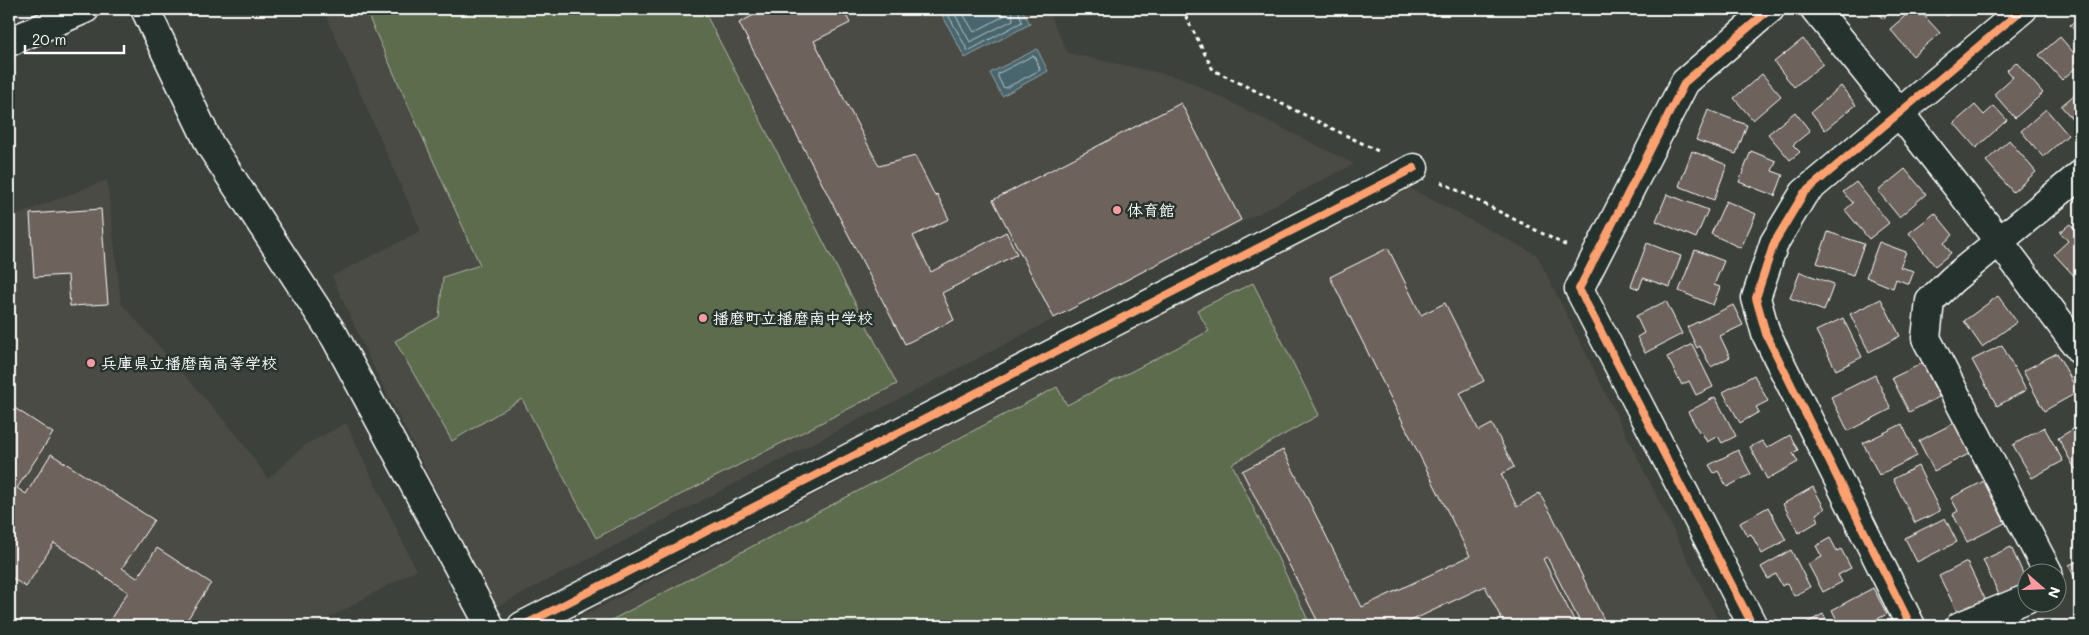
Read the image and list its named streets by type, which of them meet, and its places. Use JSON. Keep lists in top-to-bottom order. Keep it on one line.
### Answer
{"places":["体育館","播磨町立播磨南中学校","兵庫県立播磨南高等学校"],"scale_bar":"20 m","north":"right"}
